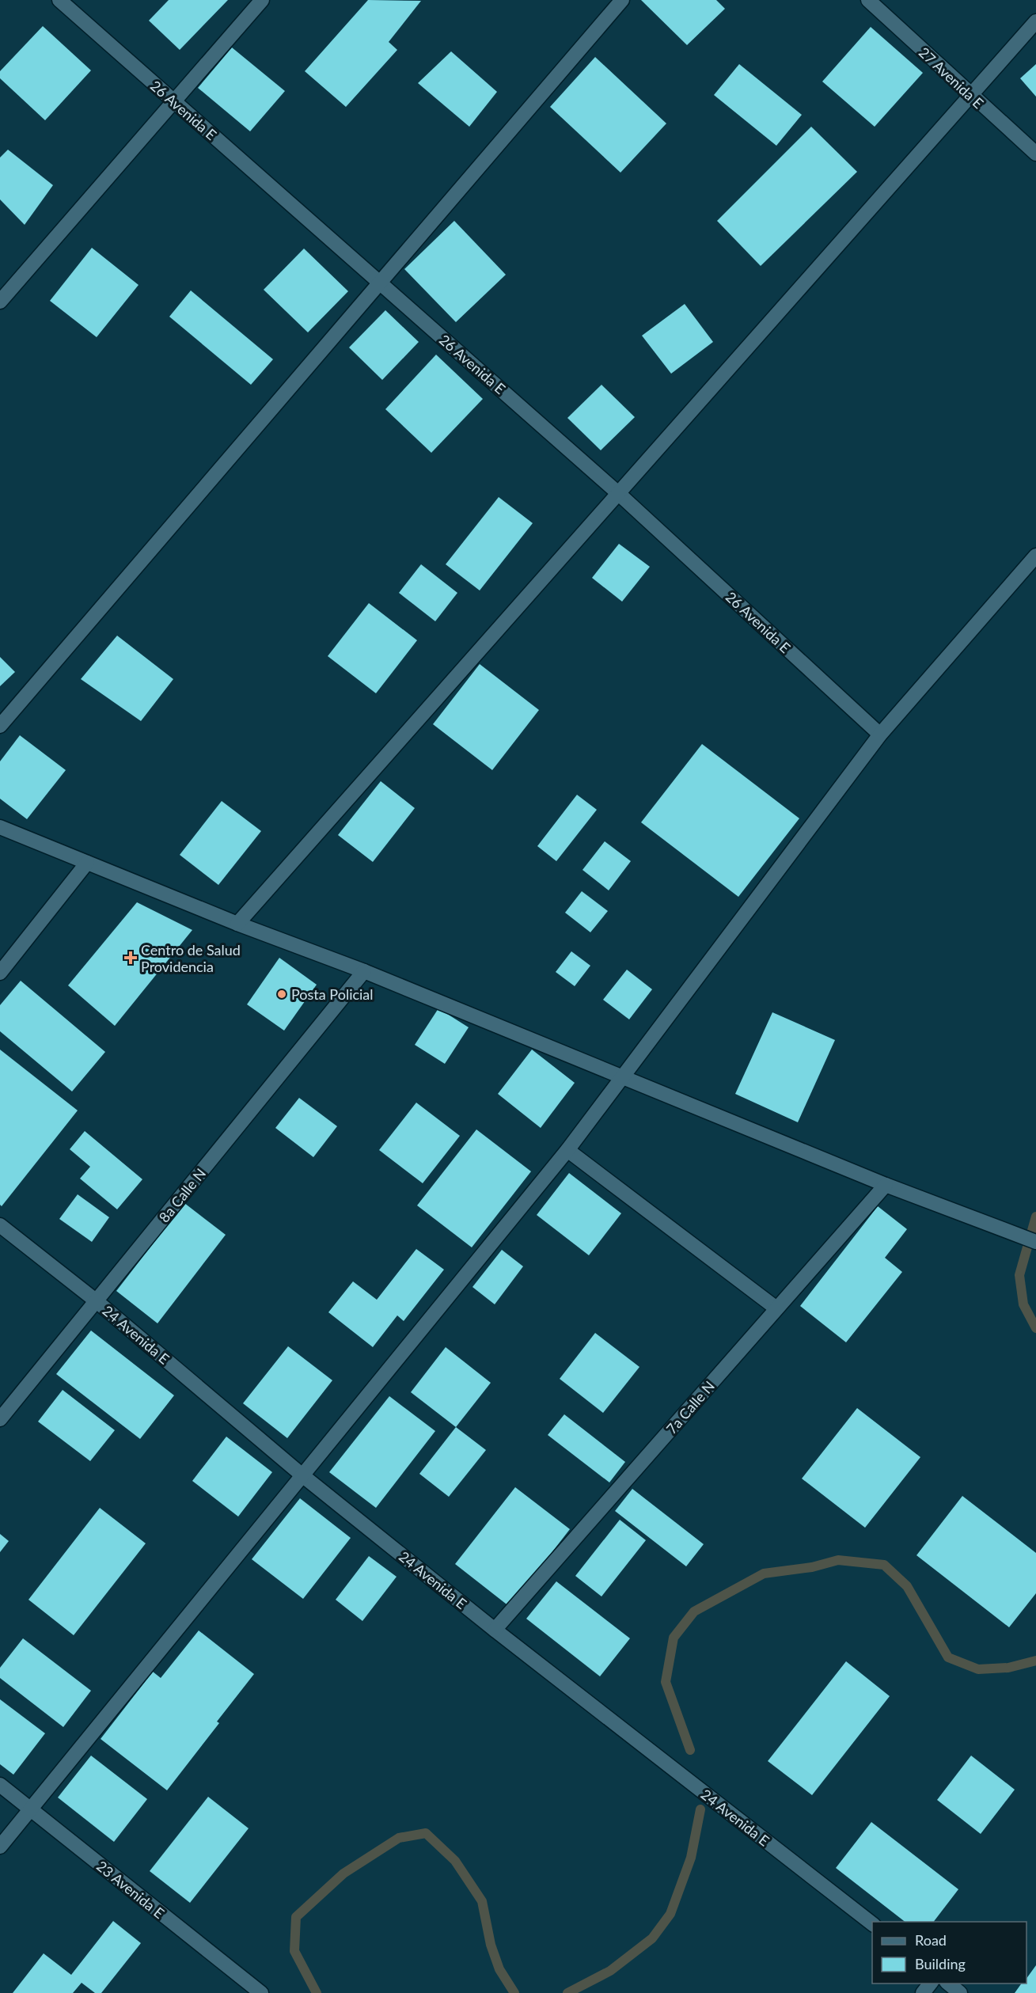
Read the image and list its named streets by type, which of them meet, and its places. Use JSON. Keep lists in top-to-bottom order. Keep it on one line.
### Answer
{"streets":{"street":["27 Avenida E","26 Avenida E","8a Calle N","24 Avenida E","7a Calle N","23 Avenida E"]},"crossings":[["8a Calle N","24 Avenida E"],["24 Avenida E","7a Calle N"]],"places":{"health":["Centro de Salud Providencia"],"other":["Posta Policial"]},"legend":["Road","Building"]}
